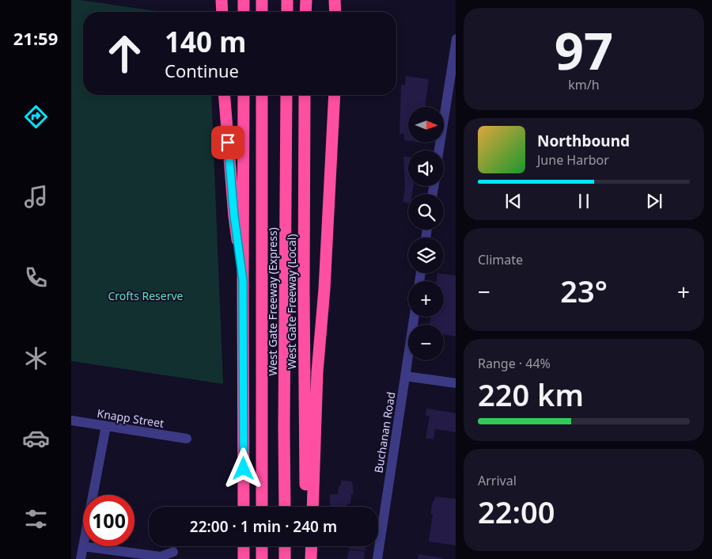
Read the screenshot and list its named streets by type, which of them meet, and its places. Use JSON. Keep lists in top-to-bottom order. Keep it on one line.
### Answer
{"streets":{"highway":["West Gate Freeway (Express)","West Gate Freeway (Local)"],"street":["Knapp Street","Buchanan Road"]},"parks":["Crofts Reserve"],"north":"right","page":{"tabs":"21:59","tile":[["97","km/h"],"Climate",["Range · 44%","220 km"],["Arrival","22:00"]],"turn":["140 m","Continue"],"map_buttons":["+","−"],"song":["Northbound","June Harbor"],"heat":["−","23°","+"],"limit":"100","trip":"22:00 · 1 min · 240 m"}}
